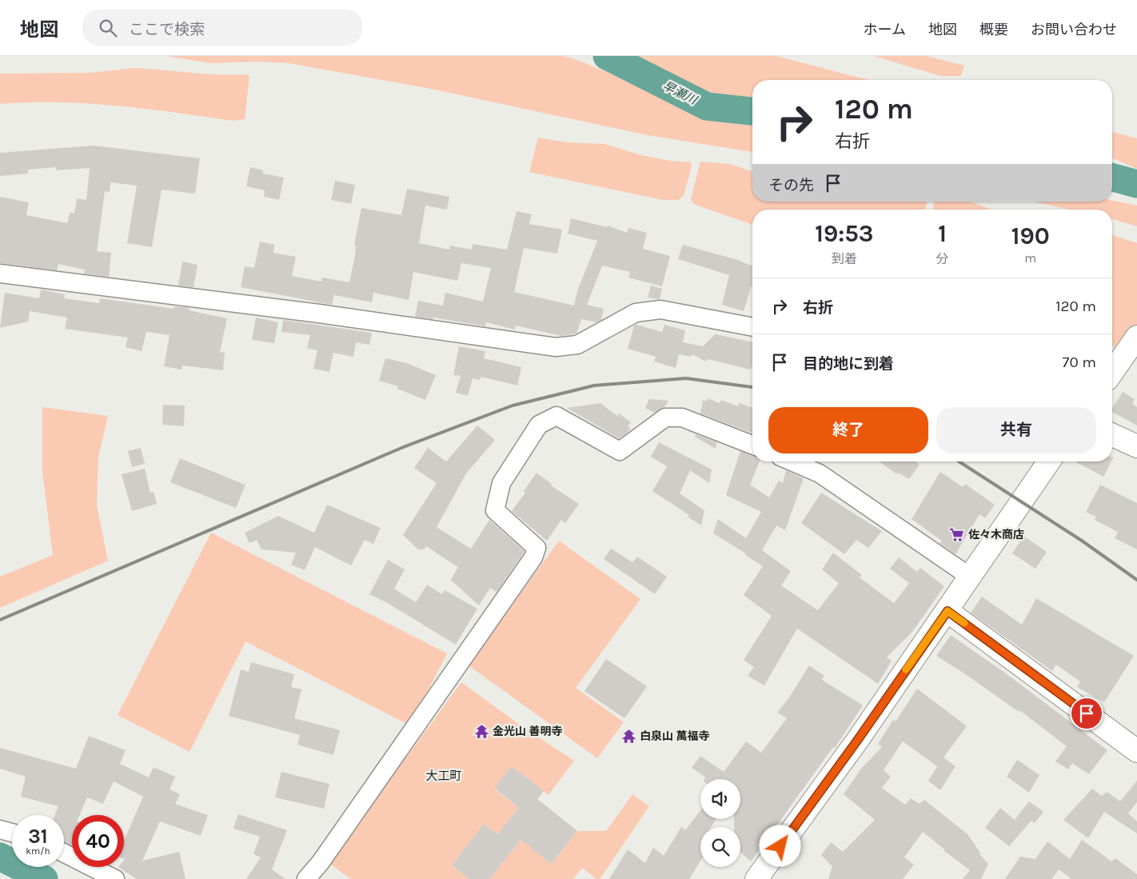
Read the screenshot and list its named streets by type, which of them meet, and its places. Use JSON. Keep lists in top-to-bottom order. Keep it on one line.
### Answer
{"districts":["大工町"],"water":["早瀬川"],"places":{"supermarket":["佐々木商店"],"temple":["金光山 善明寺","白泉山 萬福寺"]},"page":{"header":"地図","search":"ここで検索","nav":["ホーム","地図","概要","お問い合わせ"],"turn":["120 m","右折"],"then":"その先","eta":["19:53","到着","1","分","190","m"],"list":[{"name":"右折","value":"120 m"},{"name":"目的地に到着","value":"70 m"}],"buttons":["終了","共有"],"speed":"31 km/h","limit":"40"}}
